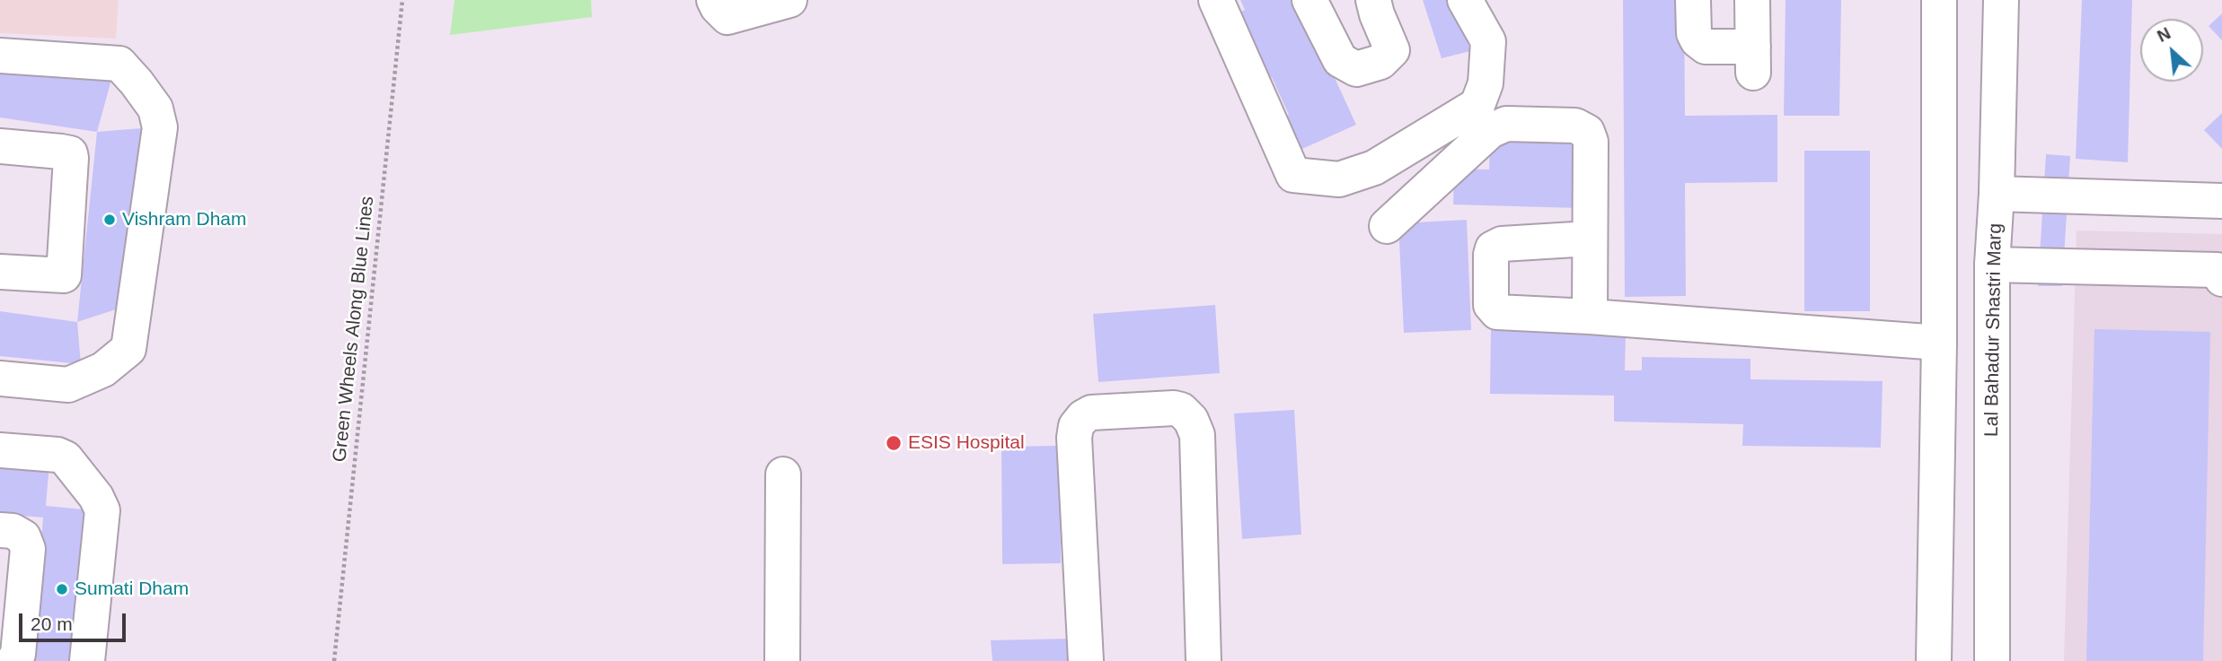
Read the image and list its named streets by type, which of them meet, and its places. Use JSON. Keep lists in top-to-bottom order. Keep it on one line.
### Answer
{"streets":{"street":["Lal Bahadur Shastri Marg"],"path":["Green Wheels Along Blue Lines"]},"places":["Vishram Dham","ESIS Hospital","Sumati Dham"],"scale_bar":"20 m","north":"top left"}
